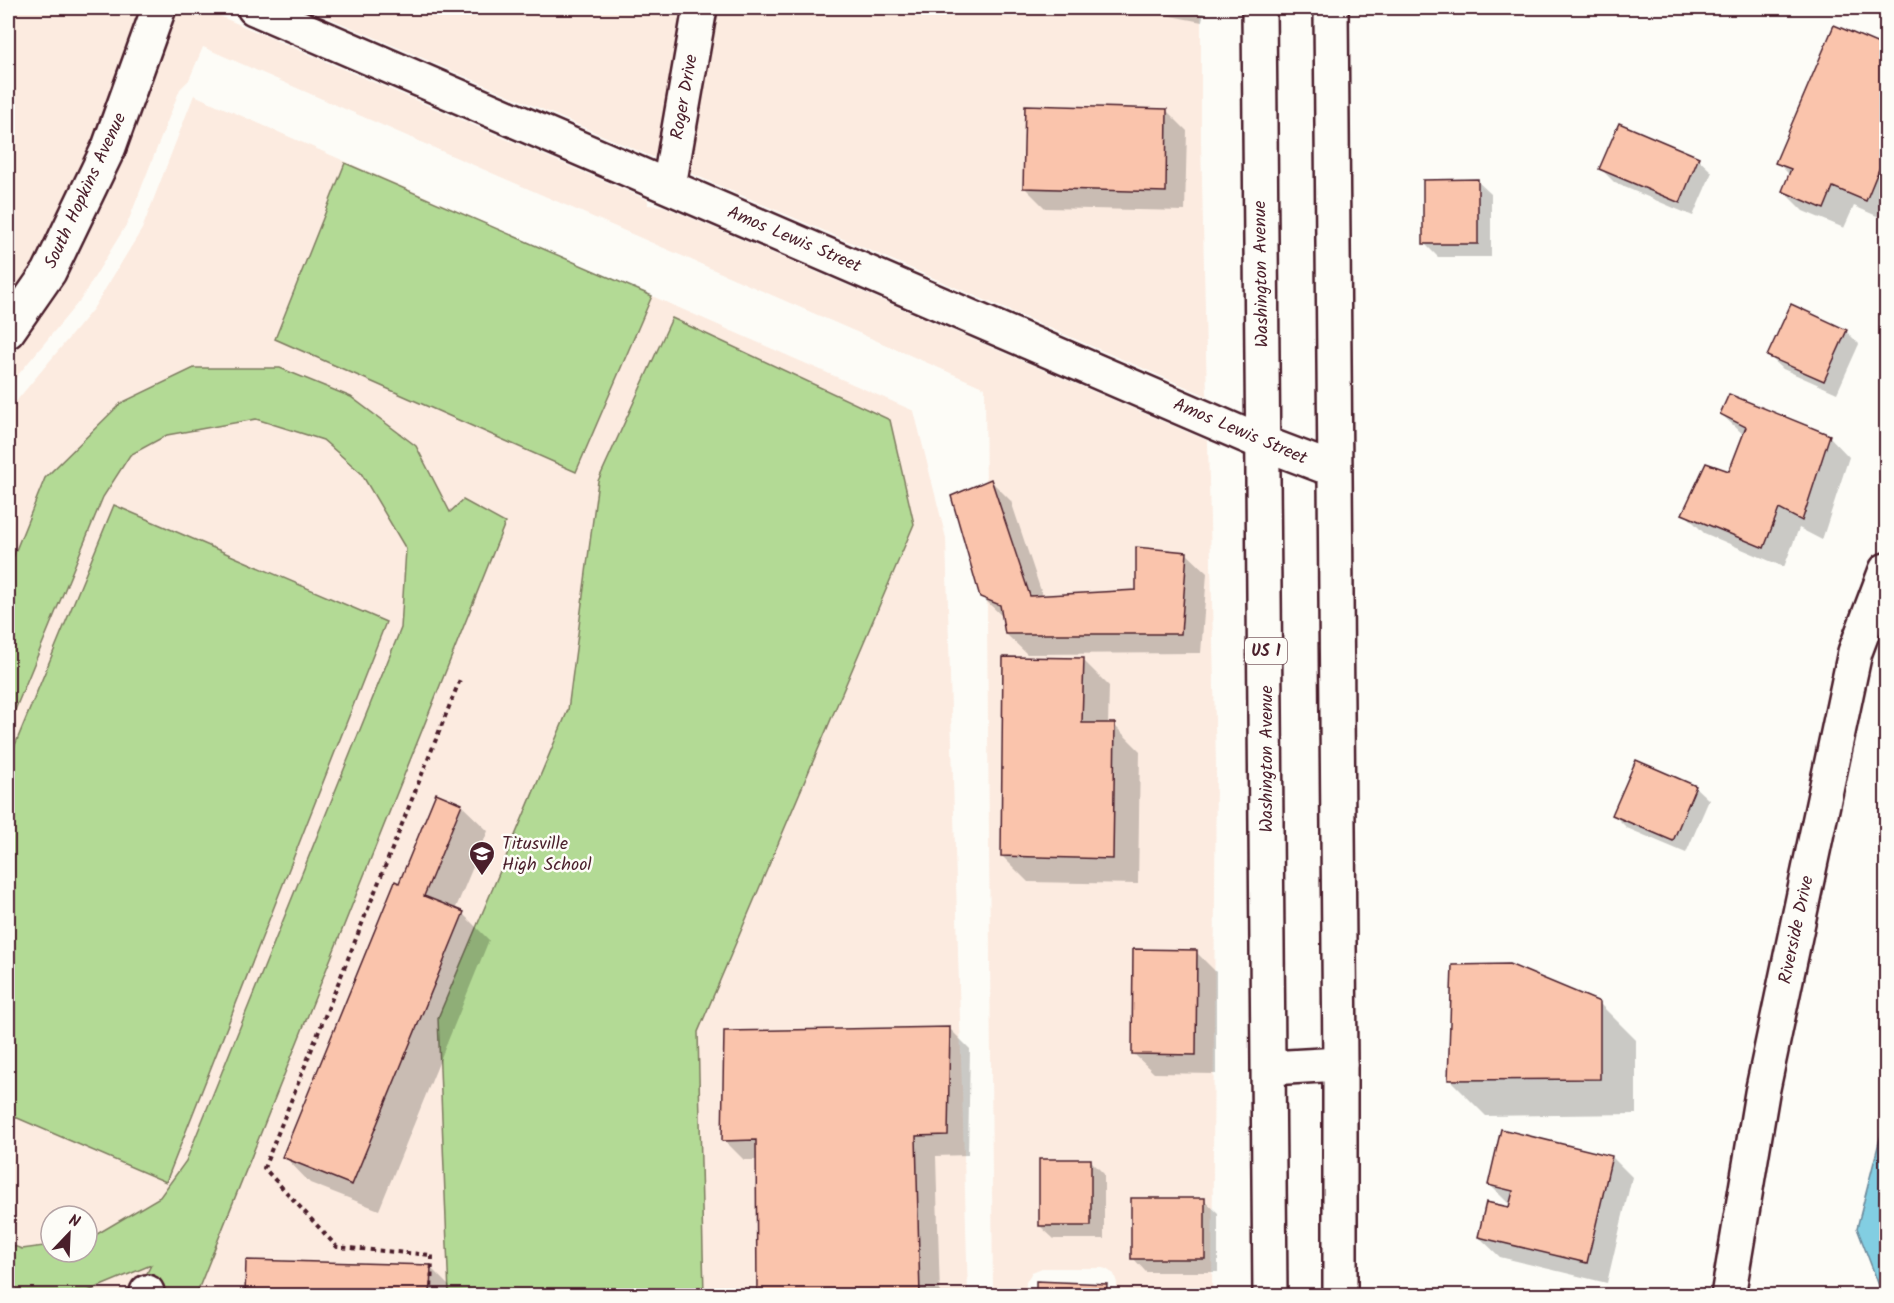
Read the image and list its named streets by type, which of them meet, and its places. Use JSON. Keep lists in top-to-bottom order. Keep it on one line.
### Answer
{"streets":{"main road":["Roger Drive","South Hopkins Avenue","Amos Lewis Street","Washington Avenue","US 1","Riverside Drive"]},"crossings":[["Roger Drive","Amos Lewis Street"],["Amos Lewis Street","Washington Avenue"]],"places":{"school or university":["Titusville High School"]},"north":"top right"}
